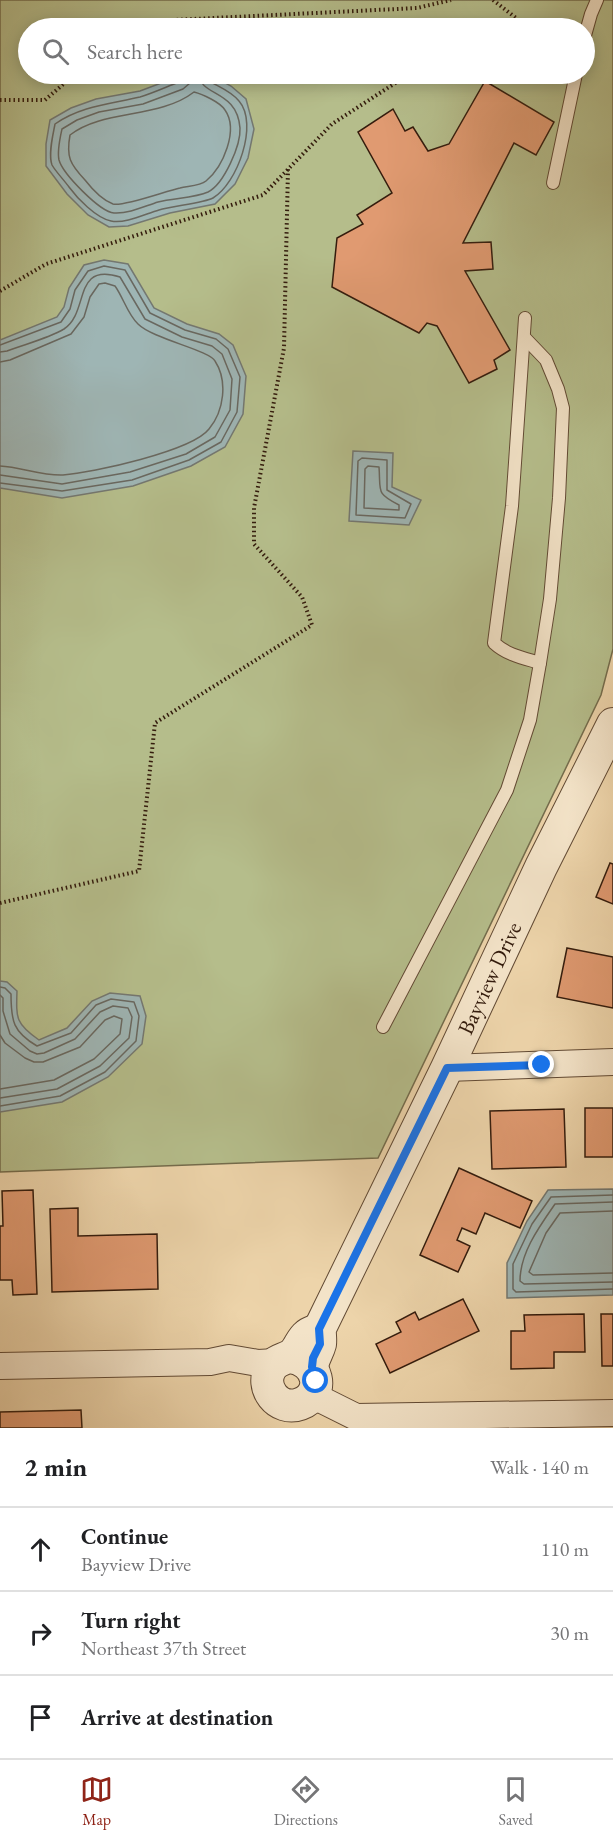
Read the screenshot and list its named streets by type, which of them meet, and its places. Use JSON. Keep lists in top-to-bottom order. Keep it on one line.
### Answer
{"streets":{"street":["Bayview Drive"]},"page":{"search":"Search here","heading":["2 min","Walk · 140 m"],"list":[["Continue","Bayview Drive","110 m"],["Turn right","Northeast 37th Street","30 m"],"Arrive at destination"],"nav":["Map","Directions","Saved"]}}
